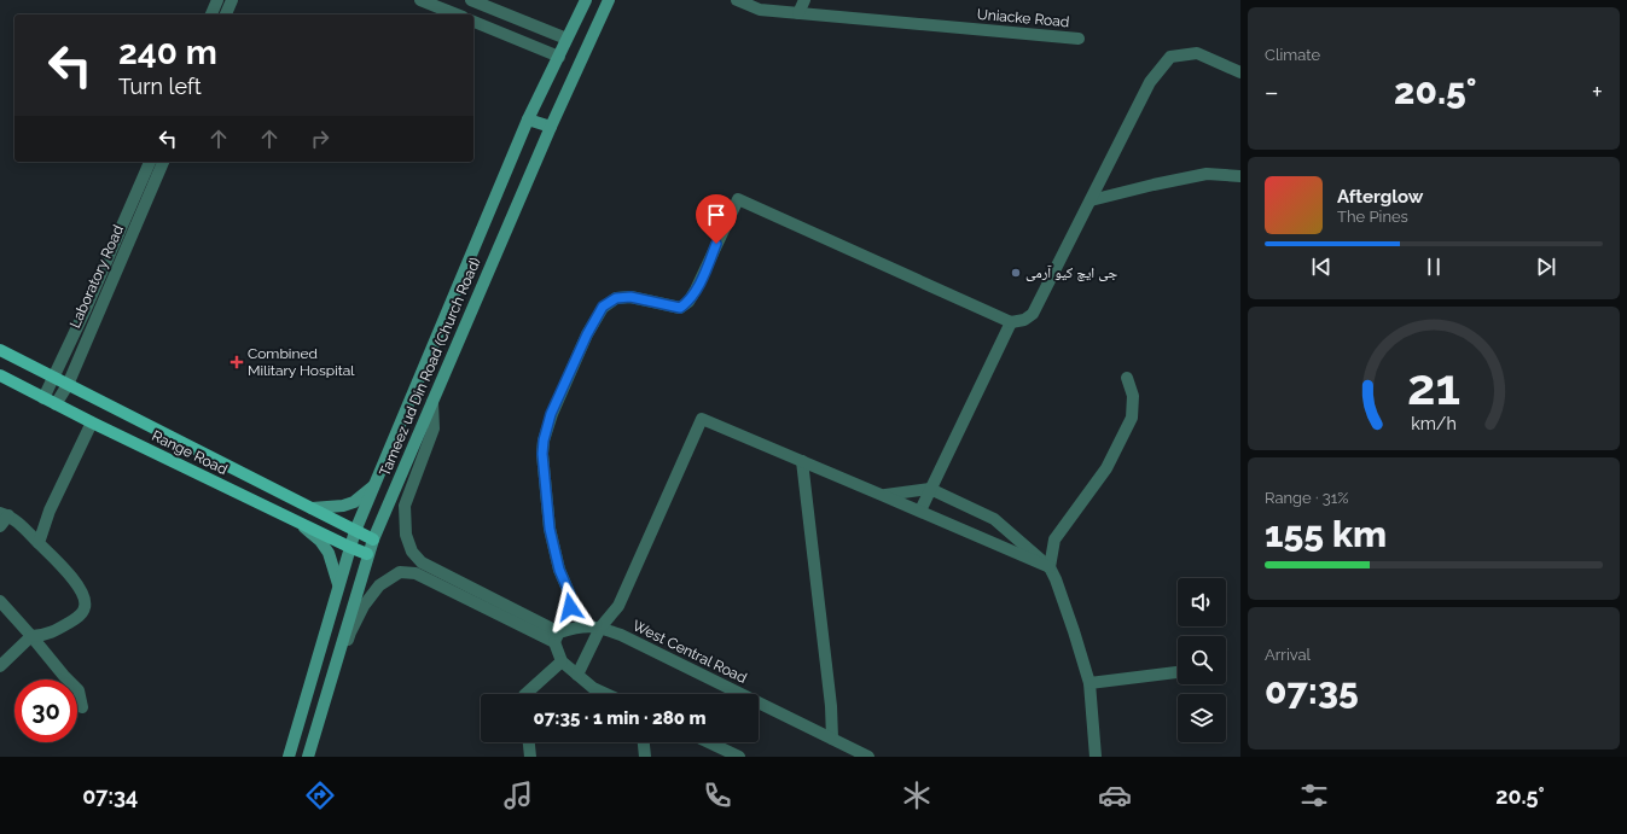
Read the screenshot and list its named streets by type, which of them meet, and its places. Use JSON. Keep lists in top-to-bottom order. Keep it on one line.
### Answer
{"streets":{"main road":["Tameez ud Din Road (Church Road)","Range Road"],"street":["Uniacke Road","Laboratory Road","West Central Road"]},"crossings":[["Laboratory Road","Range Road"],["Tameez ud Din Road (Church Road)","Range Road"]],"places":{"other":["جی ایچ کیو آرمی"],"health":["Combined Military Hospital"]},"page":{"tile":["Climate",["Range · 31%","155 km"],["Arrival","07:35"]],"turn":["240 m","Turn left"],"heat":["−","20.5°","+"],"song":["Afterglow","The Pines"],"limit":"30","trip":"07:35 · 1 min · 280 m","tabs":["07:34","20.5°"],"gauge":["21","km/h"]}}
